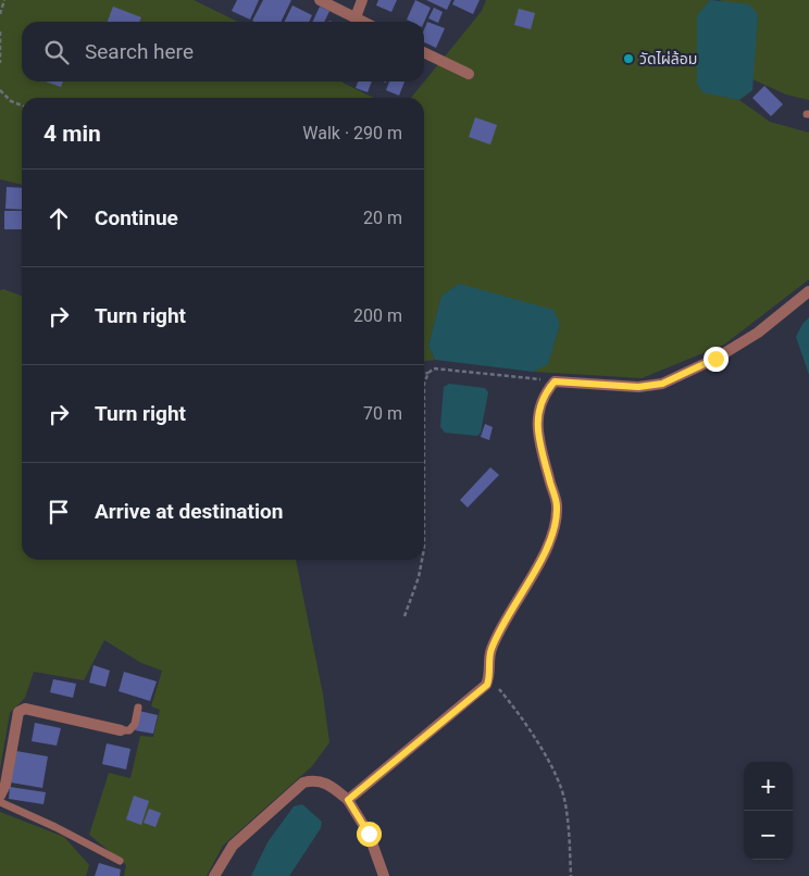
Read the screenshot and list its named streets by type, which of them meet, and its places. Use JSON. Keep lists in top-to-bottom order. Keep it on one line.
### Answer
{"places":["วัดไผ่ล้อม"],"page":{"search":"Search here","heading":["4 min","Walk · 290 m"],"list":[["Continue","20 m"],["Turn right","200 m"],["Turn right","70 m"],"Arrive at destination"],"map_buttons":["+","−"]}}
